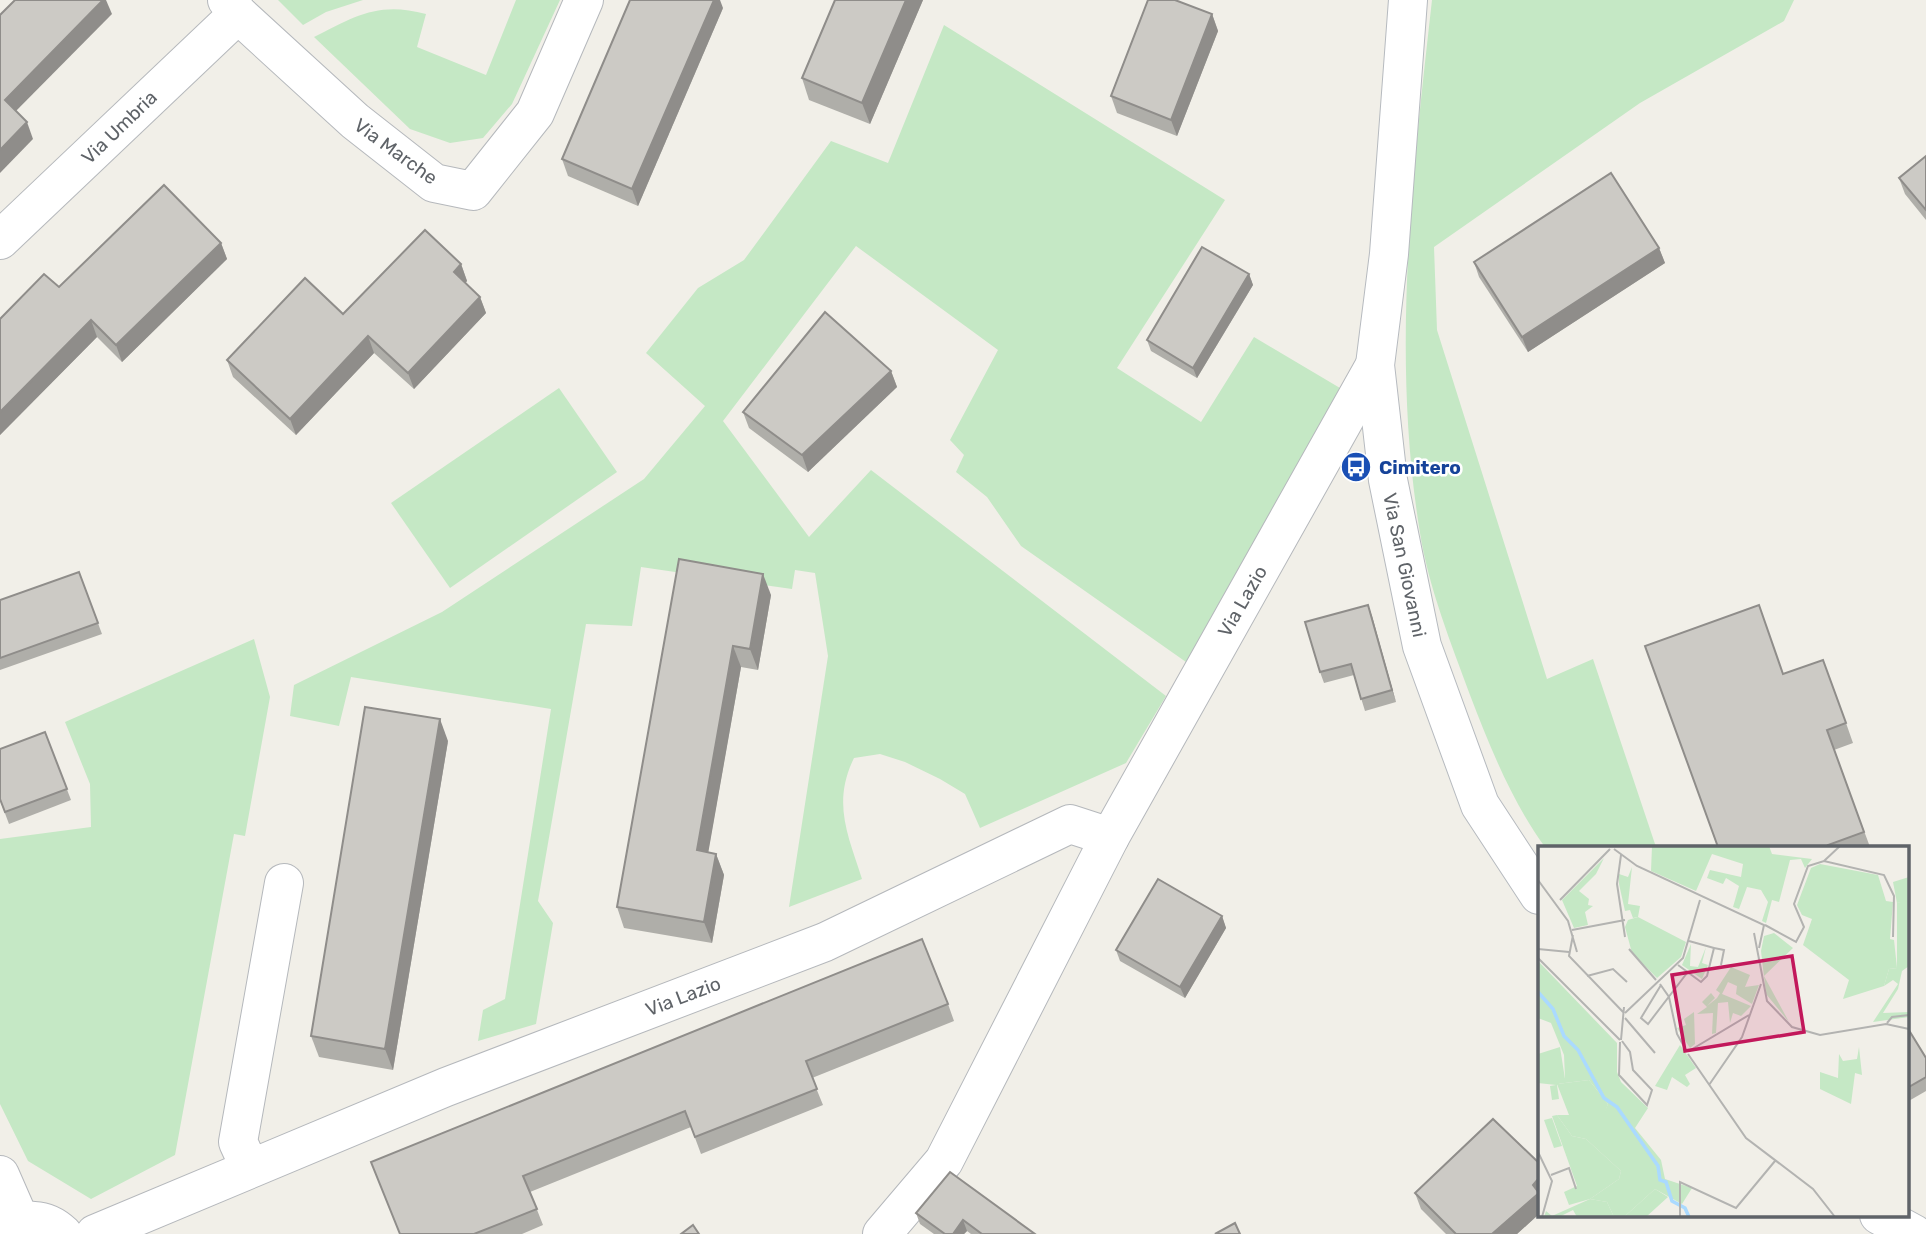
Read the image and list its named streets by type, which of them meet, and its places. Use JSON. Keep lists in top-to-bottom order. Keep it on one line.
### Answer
{"streets":{"street":["Via Umbria","Via Marche","Via San Giovanni","Via Lazio"]},"crossings":[["Via Umbria","Via Marche"],["Via San Giovanni","Via Lazio"]],"places":{"bus stop":["Cimitero"]}}
